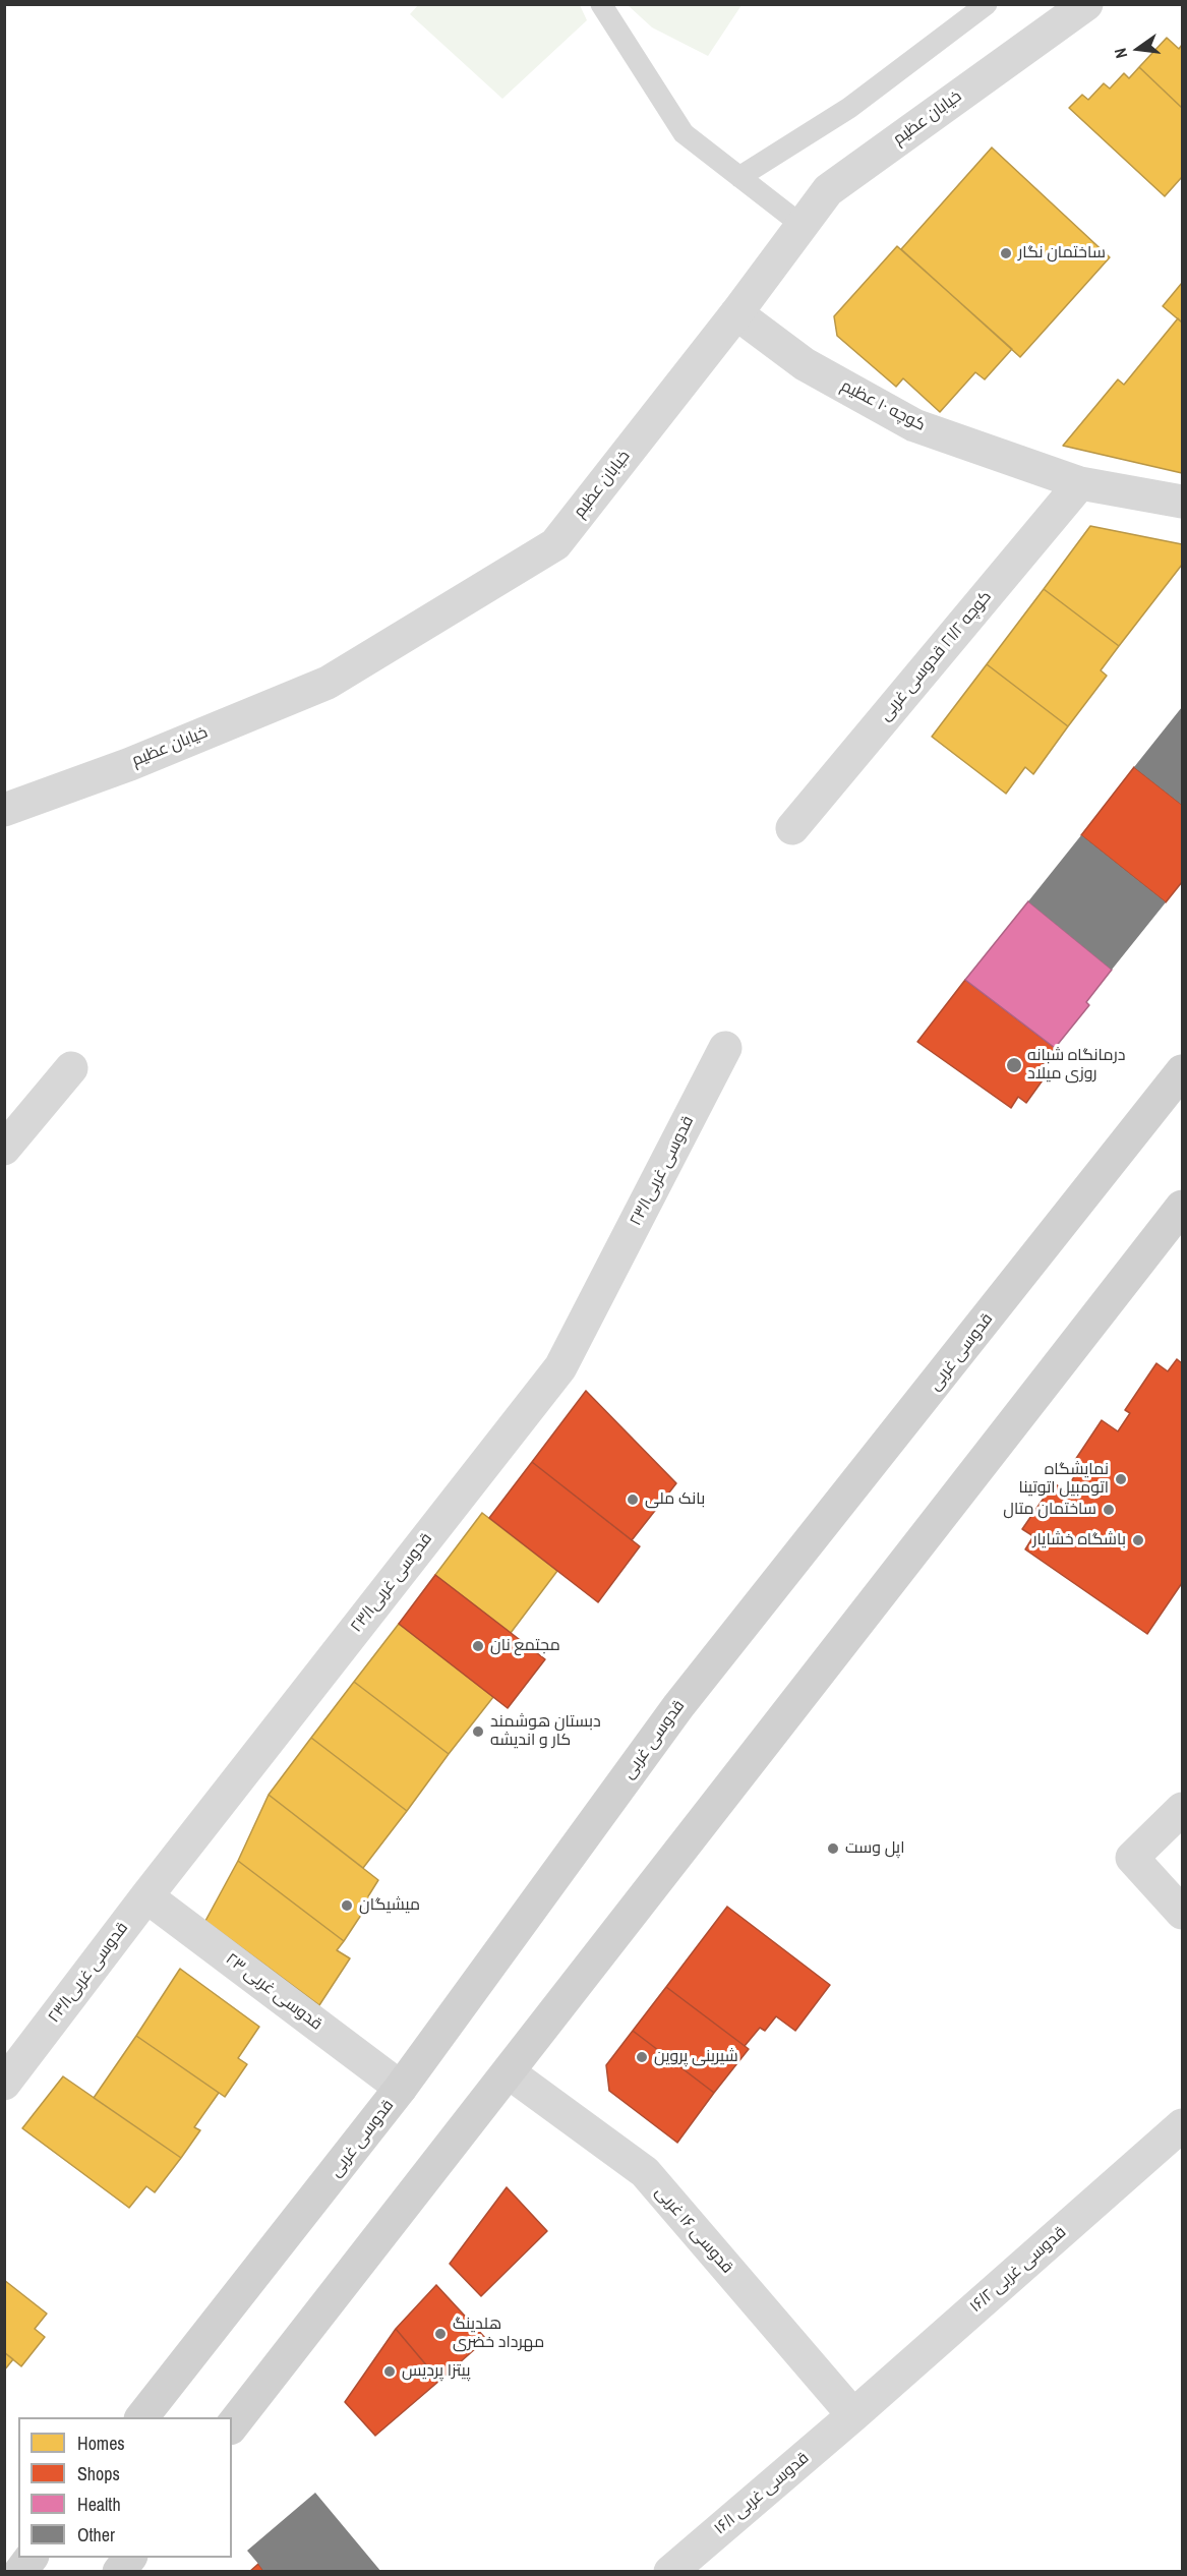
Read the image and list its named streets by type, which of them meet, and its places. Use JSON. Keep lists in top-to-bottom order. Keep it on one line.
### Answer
{"streets":{"main road":["قدوسی غربی"],"street":["خیابان عظیم","کوچه ۱۰ عظیم","کوچه ۲۱/۲ قدوسی غربی","قدوسی غربی۲۳/۱","۲۳ قدوسی غربی","قدوسی ۱۶ غربی","۱۶/۲ قدوسی غربی","۱۶/۱ قدوسی غربی"]},"crossings":[["خیابان عظیم","کوچه ۱۰ عظیم"],["کوچه ۱۰ عظیم","کوچه ۲۱/۲ قدوسی غربی"],["قدوسی غربی۲۳/۱","۲۳ قدوسی غربی"],["قدوسی غربی","۲۳ قدوسی غربی"],["قدوسی ۱۶ غربی","۱۶/۲ قدوسی غربی"],["قدوسی ۱۶ غربی","۱۶/۱ قدوسی غربی"],["۱۶/۲ قدوسی غربی","۱۶/۱ قدوسی غربی"]],"places":["ساختمان نگار","درمانگاه شبانه روزی میلاد","نمایشگاه اتومبیل اتوتینا","بانک ملی","ساختمان متال","باشگاه خشایار","مجتمع نان","دبستان هوشمند کار و اندیشه","اپل وست","میشیگان","شیرینی پروین","هلدینگ مهرداد خضری","پیتزا پردیس"],"legend":["Homes","Shops","Health","Other"],"north":"left"}
